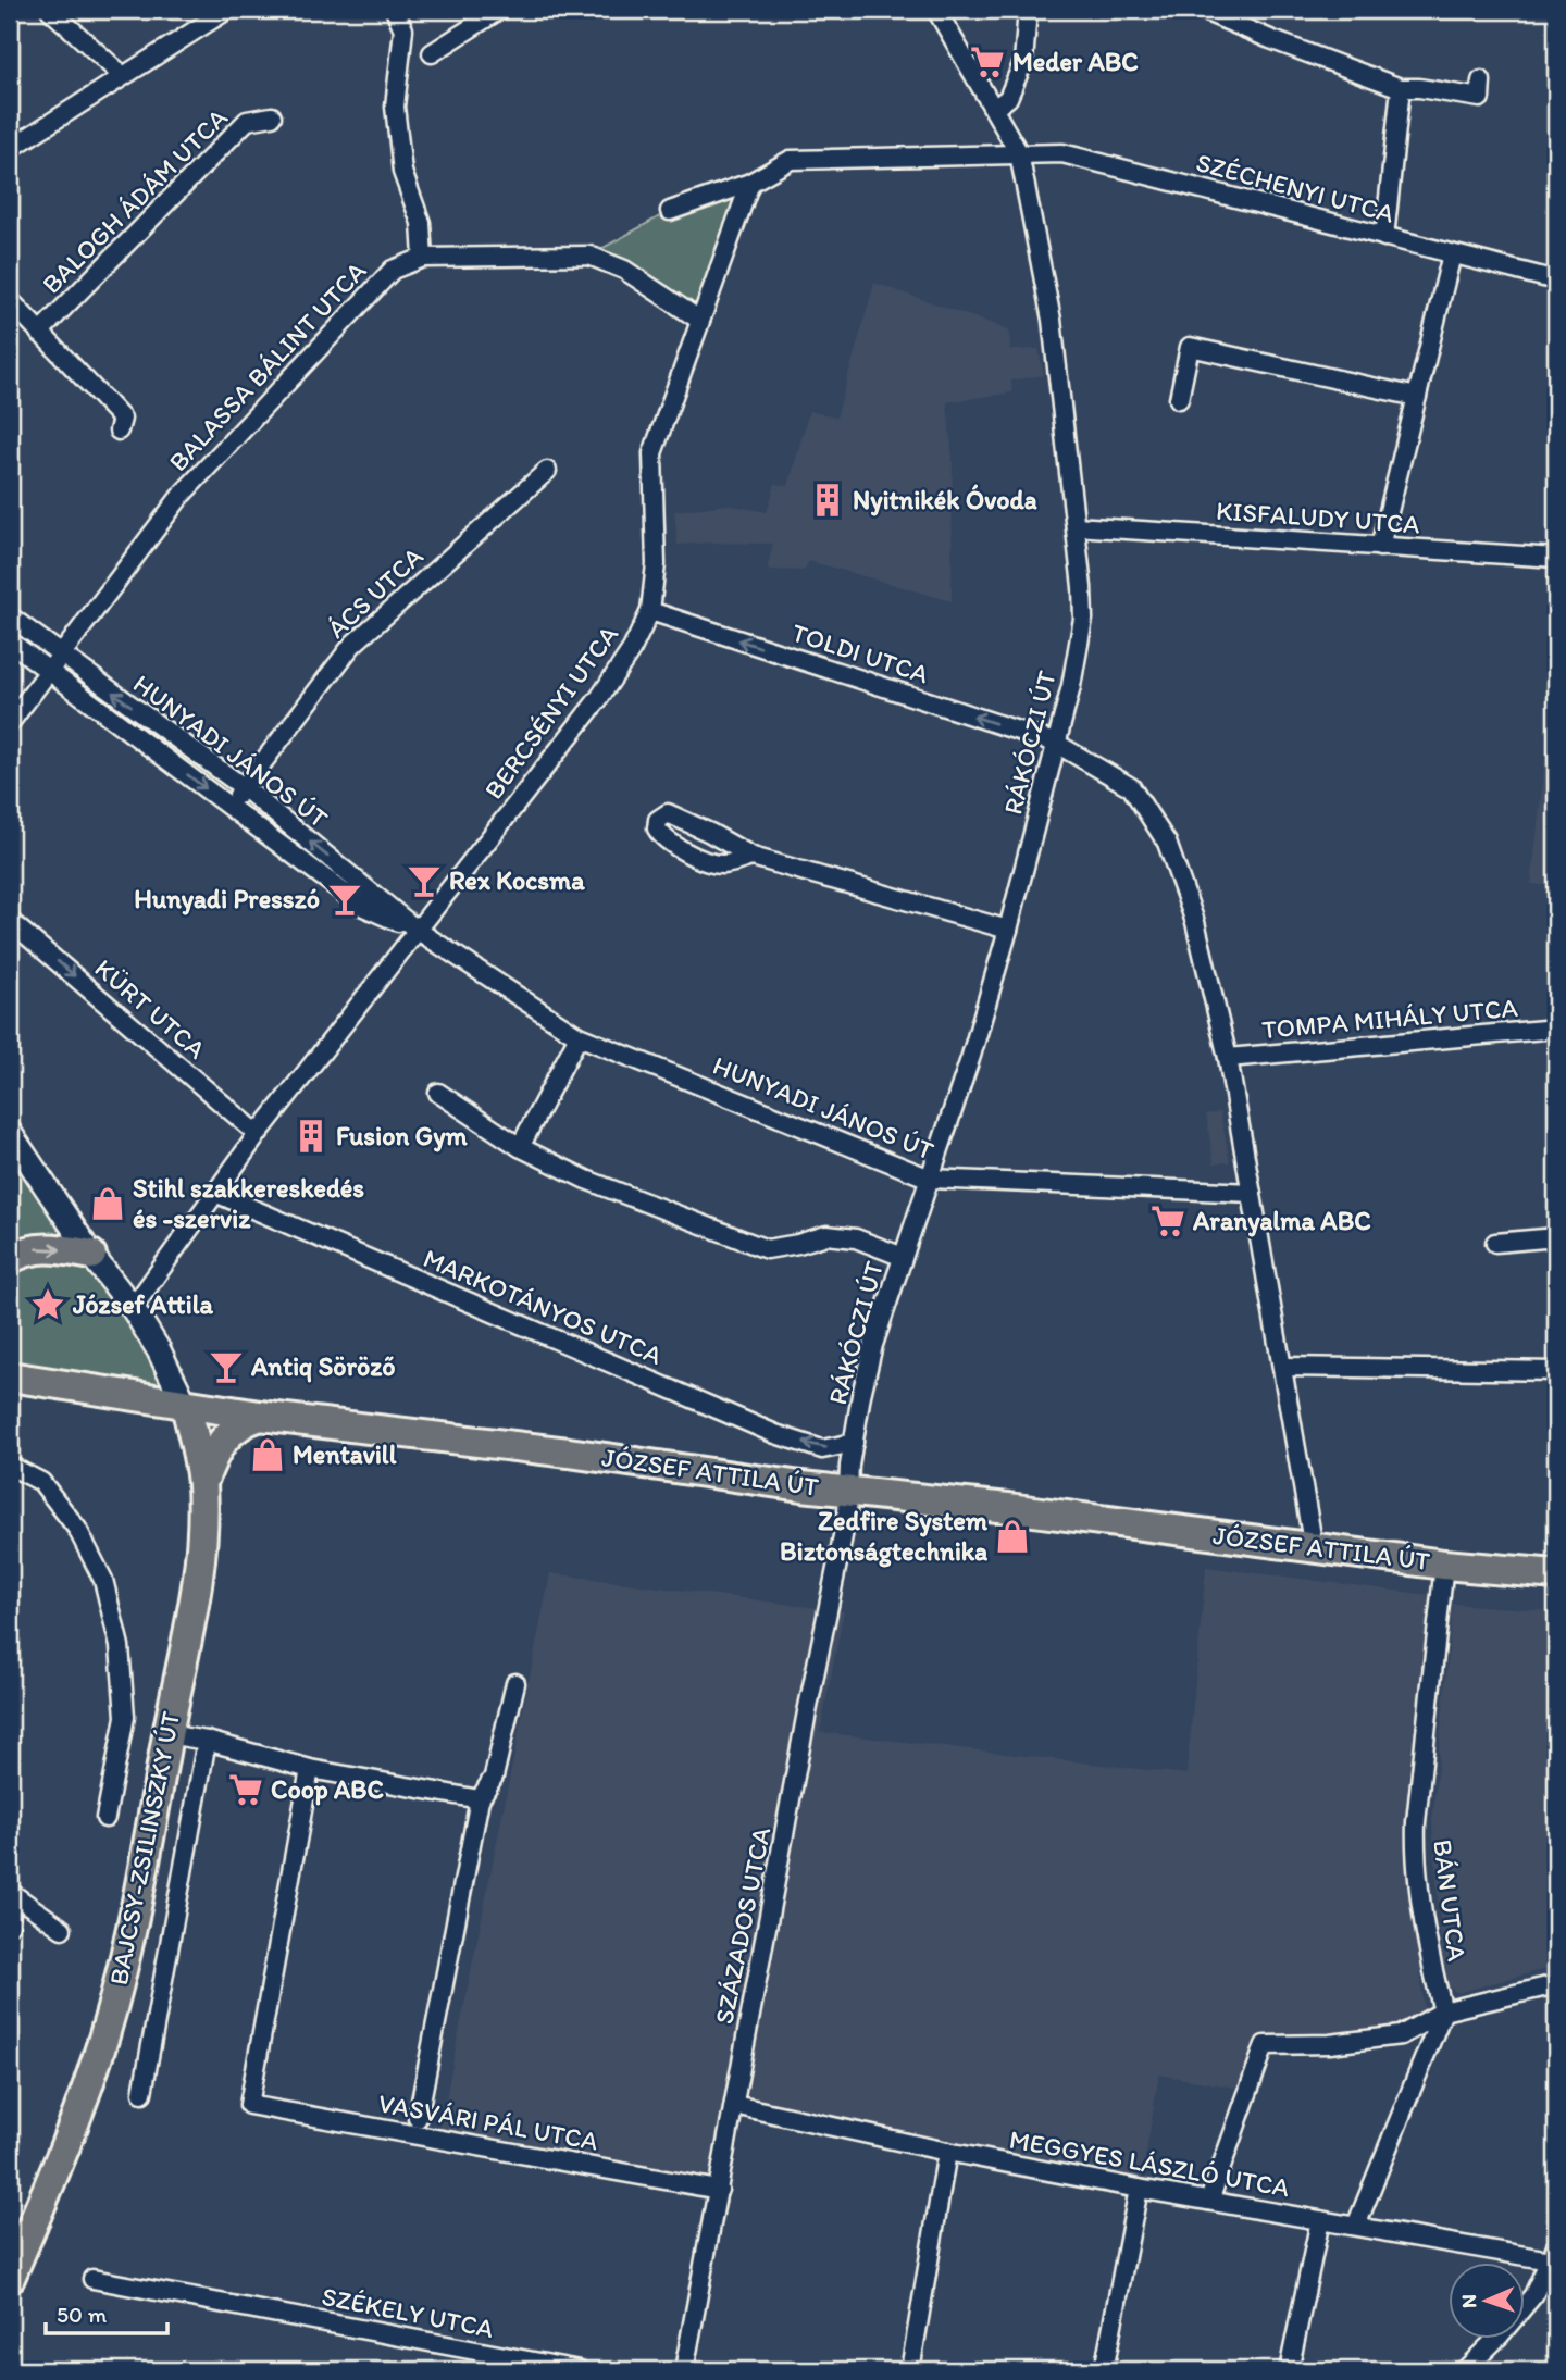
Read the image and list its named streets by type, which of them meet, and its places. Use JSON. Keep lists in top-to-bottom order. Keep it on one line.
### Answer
{"streets":{"main road":["JÓZSEF ATTILA ÚT","BAJCSY-ZSILINSZKY ÚT"],"street":["SZÉCHENYI UTCA","BALOGH ÁDÁM UTCA","BALASSA BÁLINT UTCA","KISFALUDY UTCA","ÁCS UTCA","TOLDI UTCA","BERCSÉNYI UTCA","RÁKÓCZI ÚT","HUNYADI JÁNOS ÚT","KÜRT UTCA","TOMPA MIHÁLY UTCA","MARKOTÁNYOS UTCA","BÁN UTCA","SZÁZADOS UTCA","VASVÁRI PÁL UTCA","MEGGYES LÁSZLÓ UTCA","SZÉKELY UTCA"]},"crossings":[["SZÉCHENYI UTCA","RÁKÓCZI ÚT"],["BALASSA BÁLINT UTCA","BERCSÉNYI UTCA"],["BALASSA BÁLINT UTCA","HUNYADI JÁNOS ÚT"],["KISFALUDY UTCA","RÁKÓCZI ÚT"],["ÁCS UTCA","HUNYADI JÁNOS ÚT"],["TOLDI UTCA","BERCSÉNYI UTCA"],["TOLDI UTCA","RÁKÓCZI ÚT"],["TOLDI UTCA","HUNYADI JÁNOS ÚT"],["TOLDI UTCA","TOMPA MIHÁLY UTCA"],["TOLDI UTCA","JÓZSEF ATTILA ÚT"],["BERCSÉNYI UTCA","HUNYADI JÁNOS ÚT"],["BERCSÉNYI UTCA","KÜRT UTCA"],["BERCSÉNYI UTCA","MARKOTÁNYOS UTCA"],["RÁKÓCZI ÚT","HUNYADI JÁNOS ÚT"],["RÁKÓCZI ÚT","MARKOTÁNYOS UTCA"],["RÁKÓCZI ÚT","JÓZSEF ATTILA ÚT"],["RÁKÓCZI ÚT","SZÁZADOS UTCA"],["JÓZSEF ATTILA ÚT","BAJCSY-ZSILINSZKY ÚT"],["JÓZSEF ATTILA ÚT","BÁN UTCA"],["JÓZSEF ATTILA ÚT","SZÁZADOS UTCA"],["SZÁZADOS UTCA","VASVÁRI PÁL UTCA"],["SZÁZADOS UTCA","MEGGYES LÁSZLÓ UTCA"]],"one_way":["KÜRT UTCA","MARKOTÁNYOS UTCA"],"places":{"supermarket":["Meder ABC","Aranyalma ABC","Coop ABC"],"building":["Nyitnikék Óvoda","Fusion Gym"],"bar":["Rex Kocsma","Hunyadi Presszó","Antiq Söröző"],"shop":["Stihl szakkereskedés és -szerviz","Mentavill","Zedfire System Biztonságtechnika"],"place":["József Attila"]},"scale_bar":"50 m","north":"left"}
